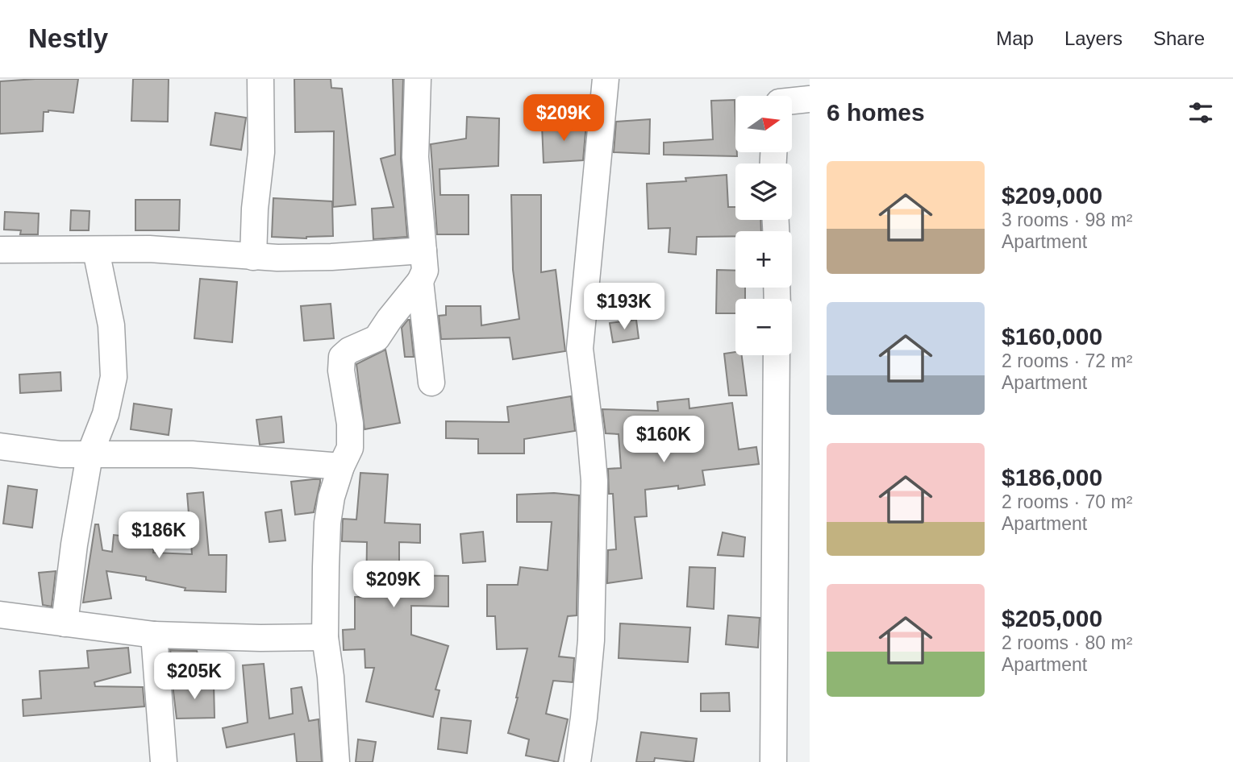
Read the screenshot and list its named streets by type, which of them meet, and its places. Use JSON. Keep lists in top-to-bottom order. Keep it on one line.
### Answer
{"north":"right","page":{"header":"Nestly","nav":["Map","Layers","Share"],"heading":"6 homes","price":["$209K","$193K","$160K","$186K","$209K","$205K"],"map_buttons":["+","−"],"list":[{"name":"$209,000","note":"3 rooms · 98 m² · Apartment"},{"name":"$160,000","note":"2 rooms · 72 m² · Apartment"},{"name":"$186,000","note":"2 rooms · 70 m² · Apartment"},{"name":"$205,000","note":"2 rooms · 80 m² · Apartment"}]}}
